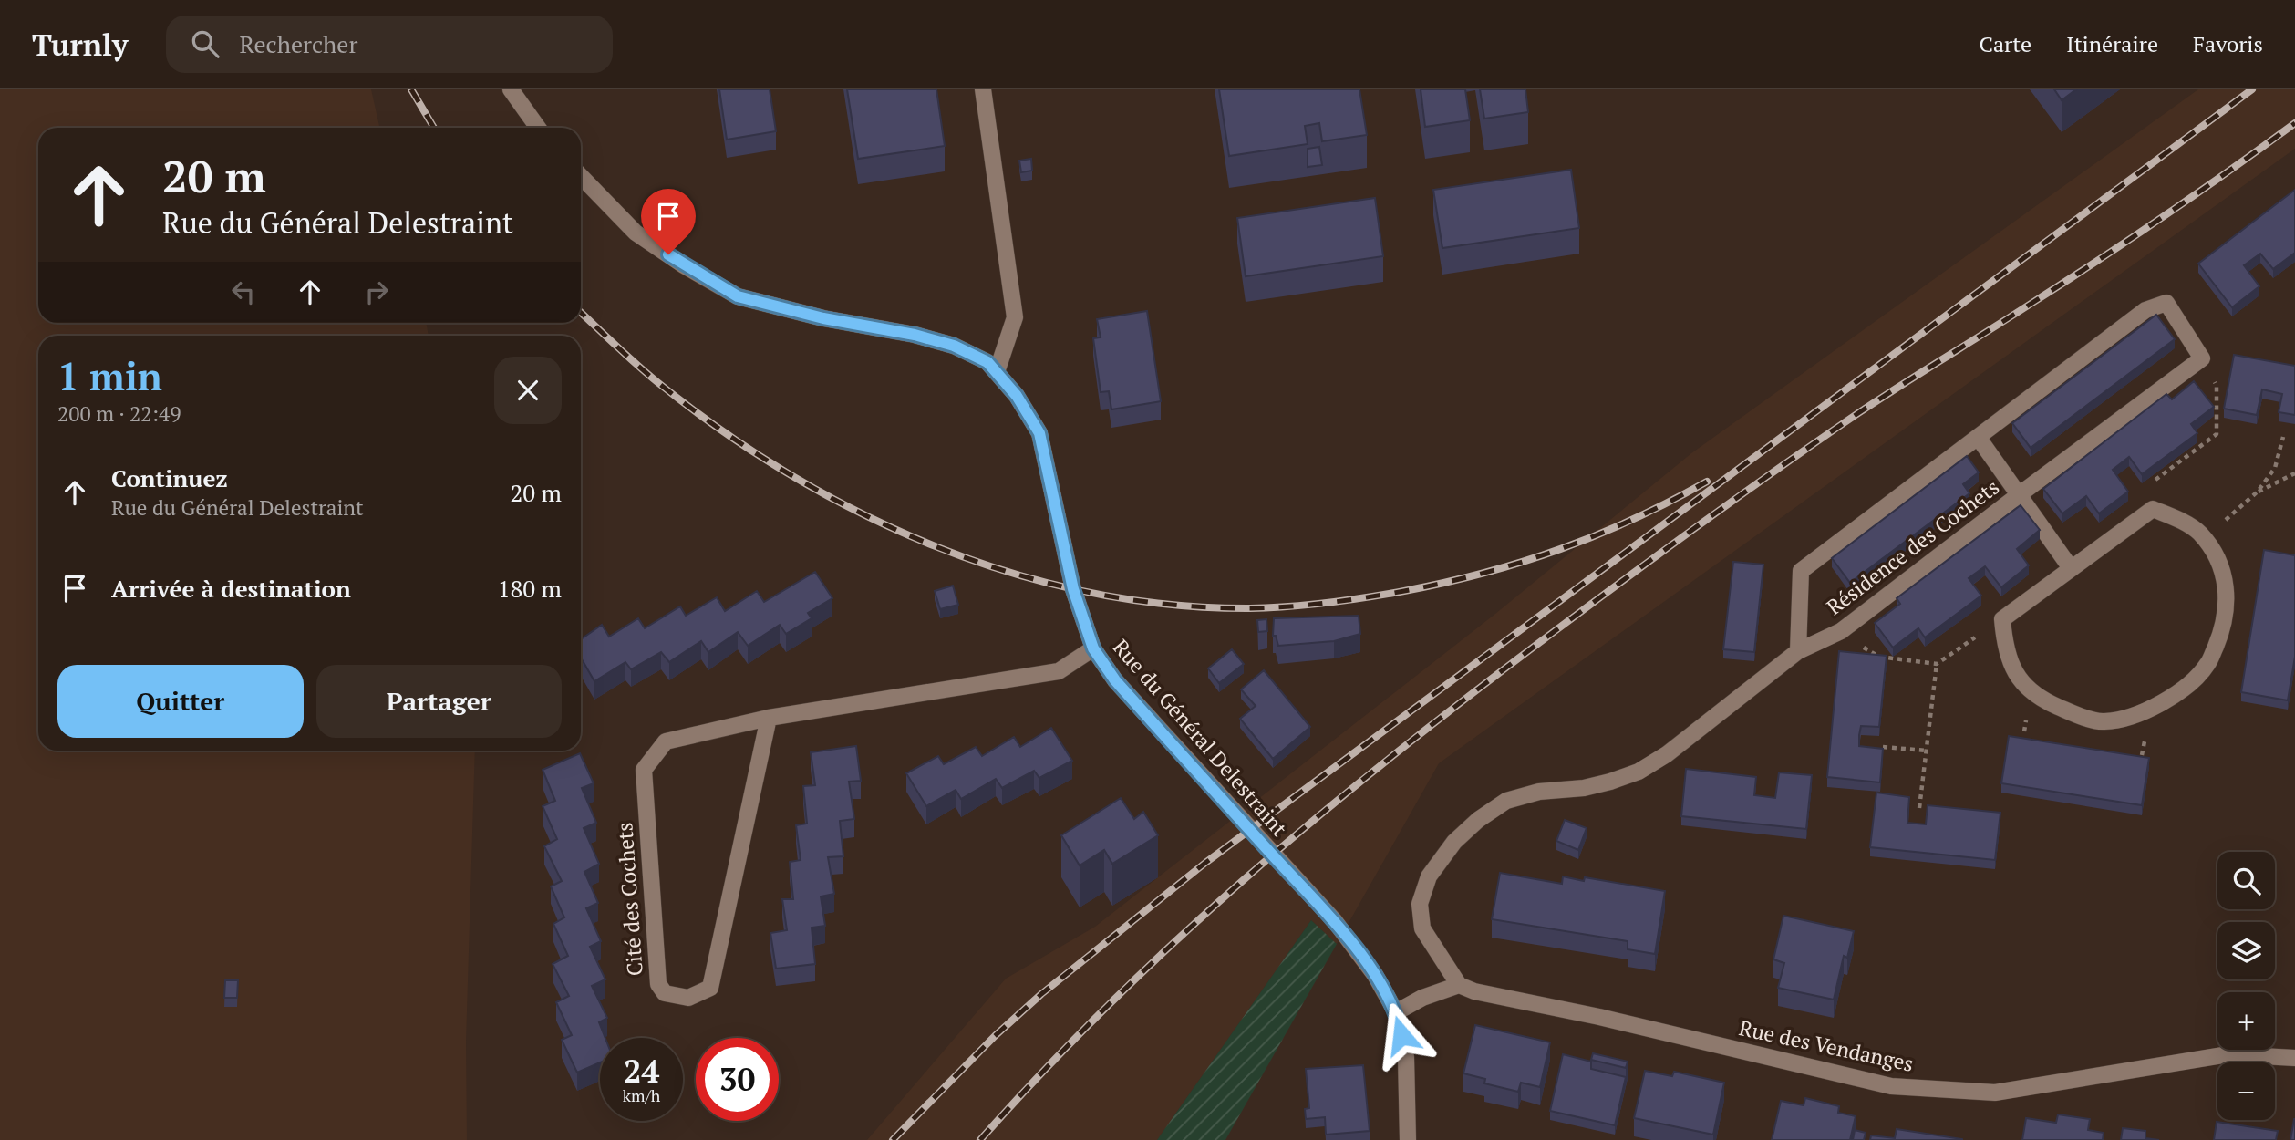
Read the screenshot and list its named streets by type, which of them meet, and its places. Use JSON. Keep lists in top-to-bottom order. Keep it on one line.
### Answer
{"streets":{"street":["Résidence des Cochets","Rue du Général Delestraint","Cité des Cochets","Rue des Vendanges"]},"crossings":[["Résidence des Cochets","Rue des Vendanges"],["Rue du Général Delestraint","Cité des Cochets"]],"page":{"header":"Turnly","search":"Rechercher","nav":["Carte","Itinéraire","Favoris"],"turn":["20 m","Rue du Général Delestraint"],"heading":["1 min","200 m · 22:49"],"list":[{"name":"Continuez","note":"Rue du Général Delestraint","value":"20 m"},{"name":"Arrivée à destination","value":"180 m"}],"buttons":["Quitter","Partager"],"map_buttons":["+","−"],"speed":"24 km/h","limit":"30"}}
